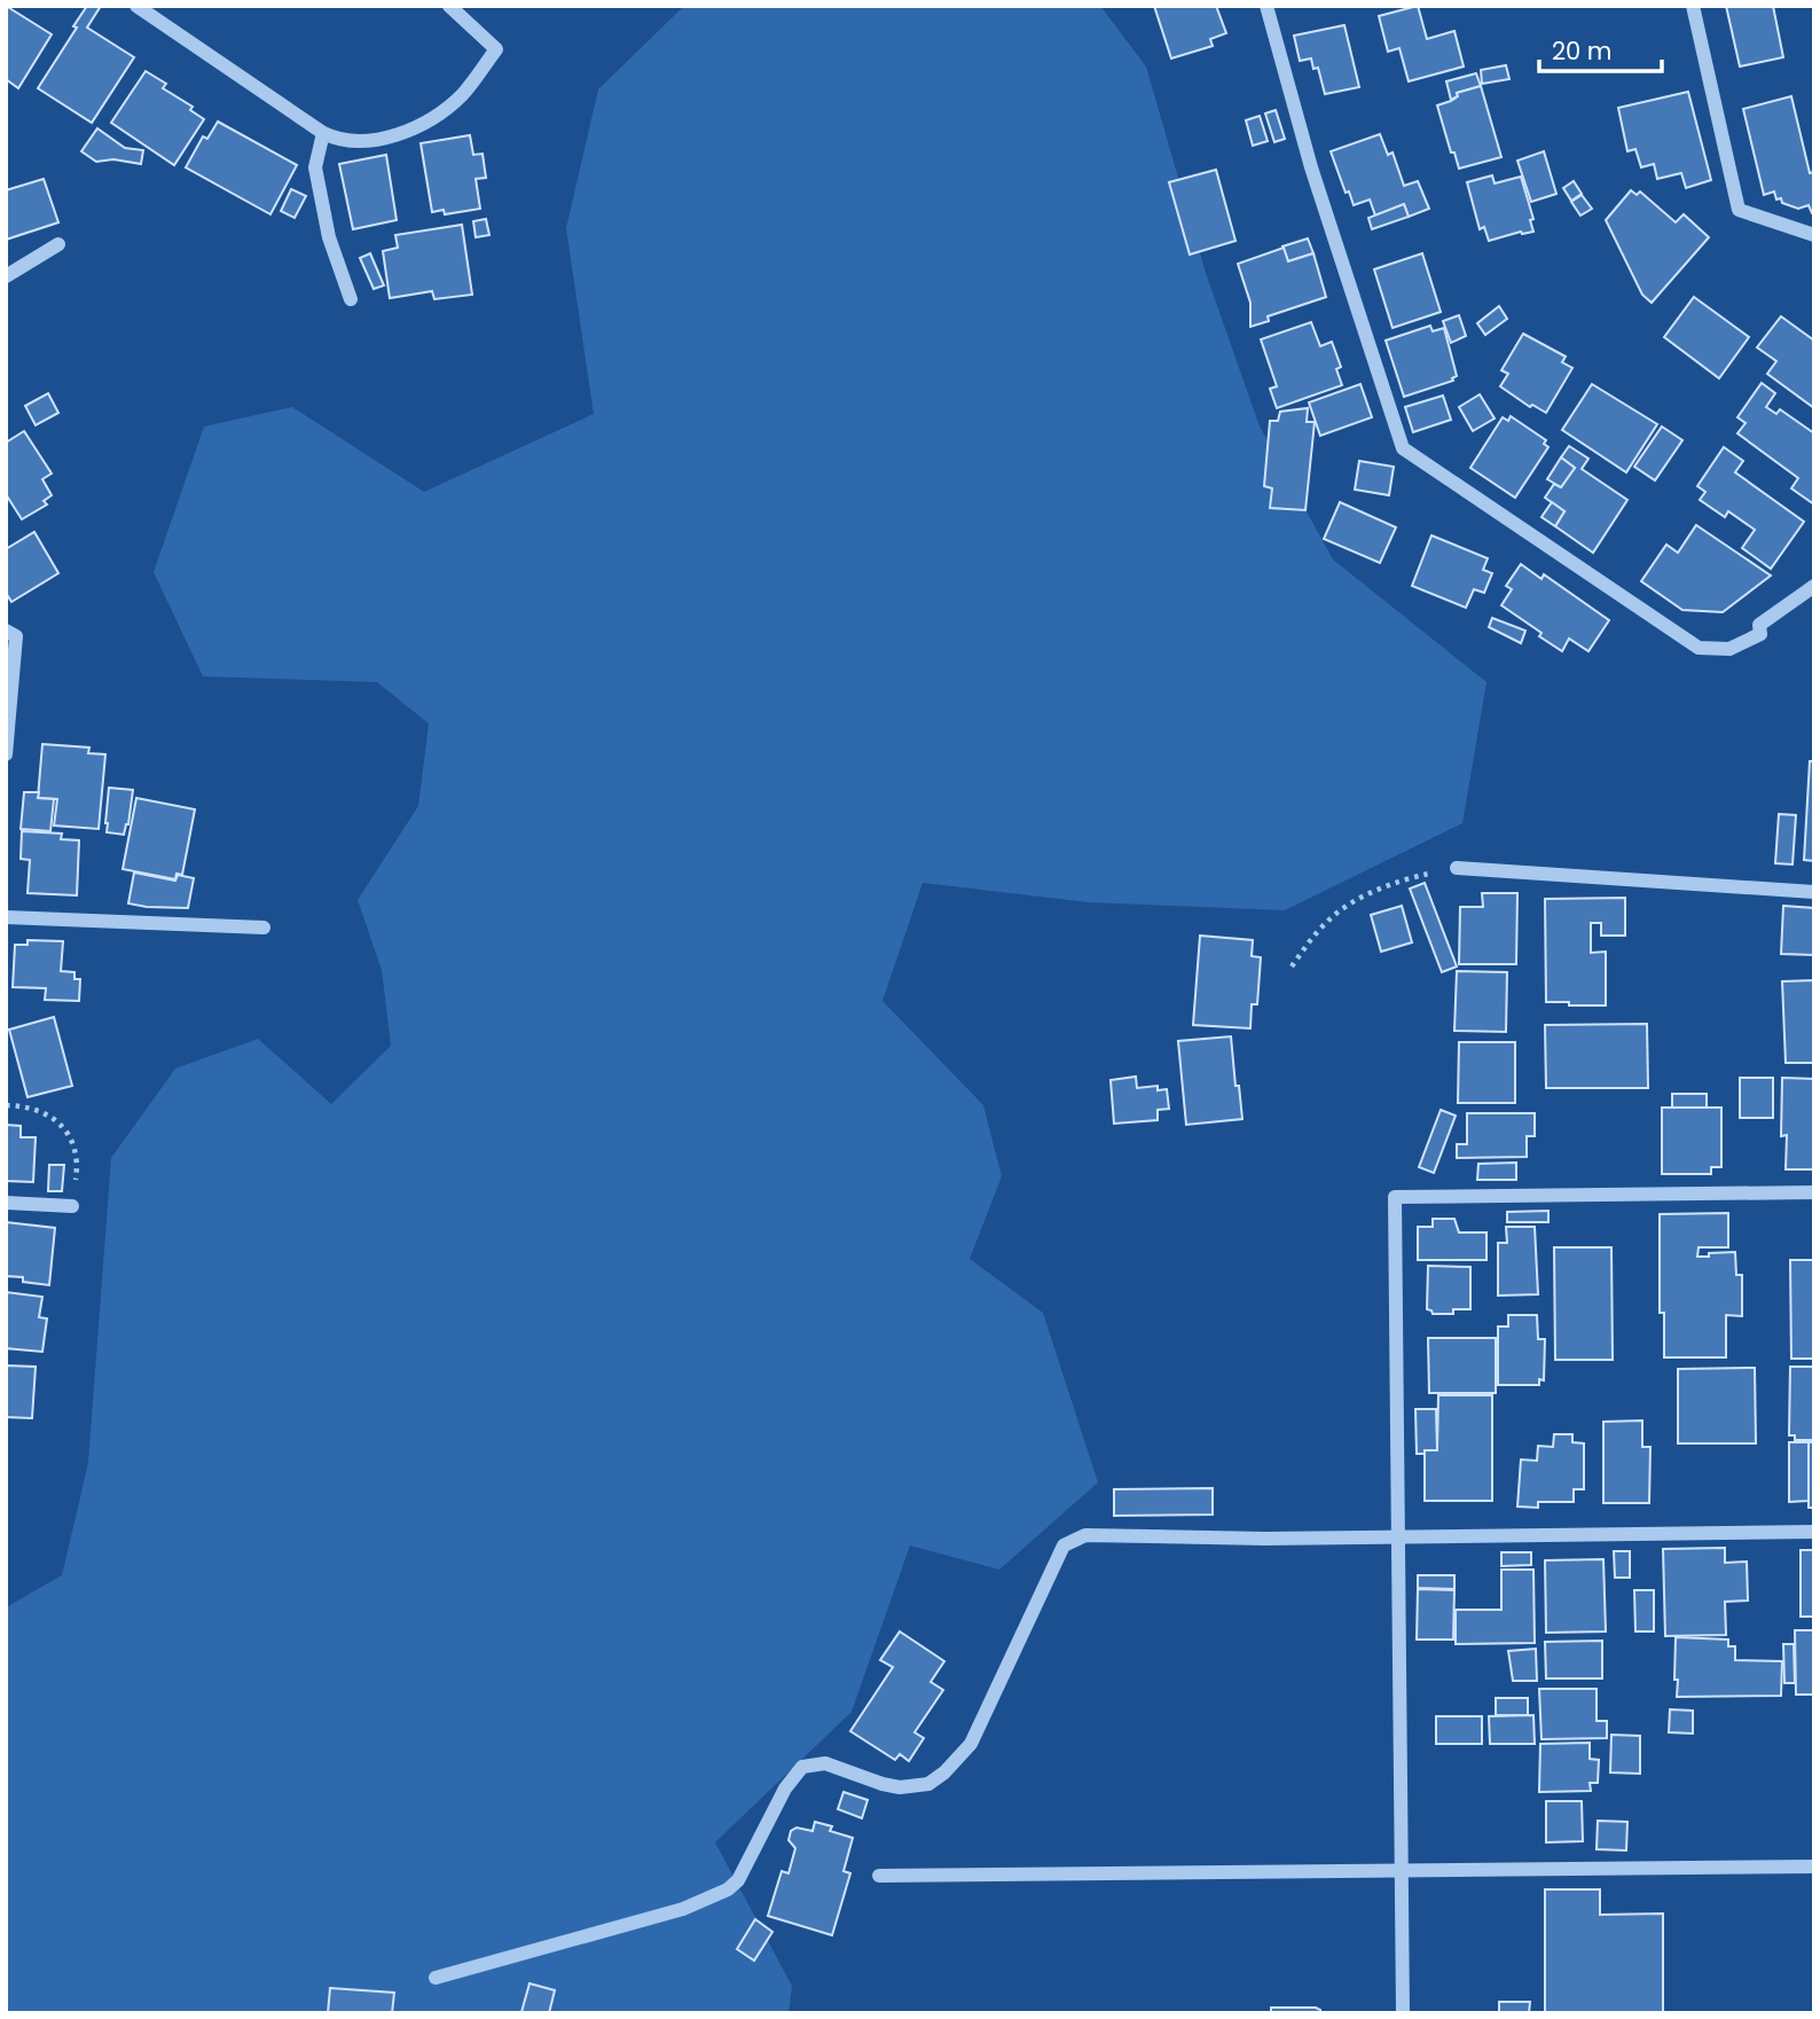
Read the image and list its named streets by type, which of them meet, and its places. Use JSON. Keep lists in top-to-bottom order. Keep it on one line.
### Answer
{"scale_bar":"20 m"}
